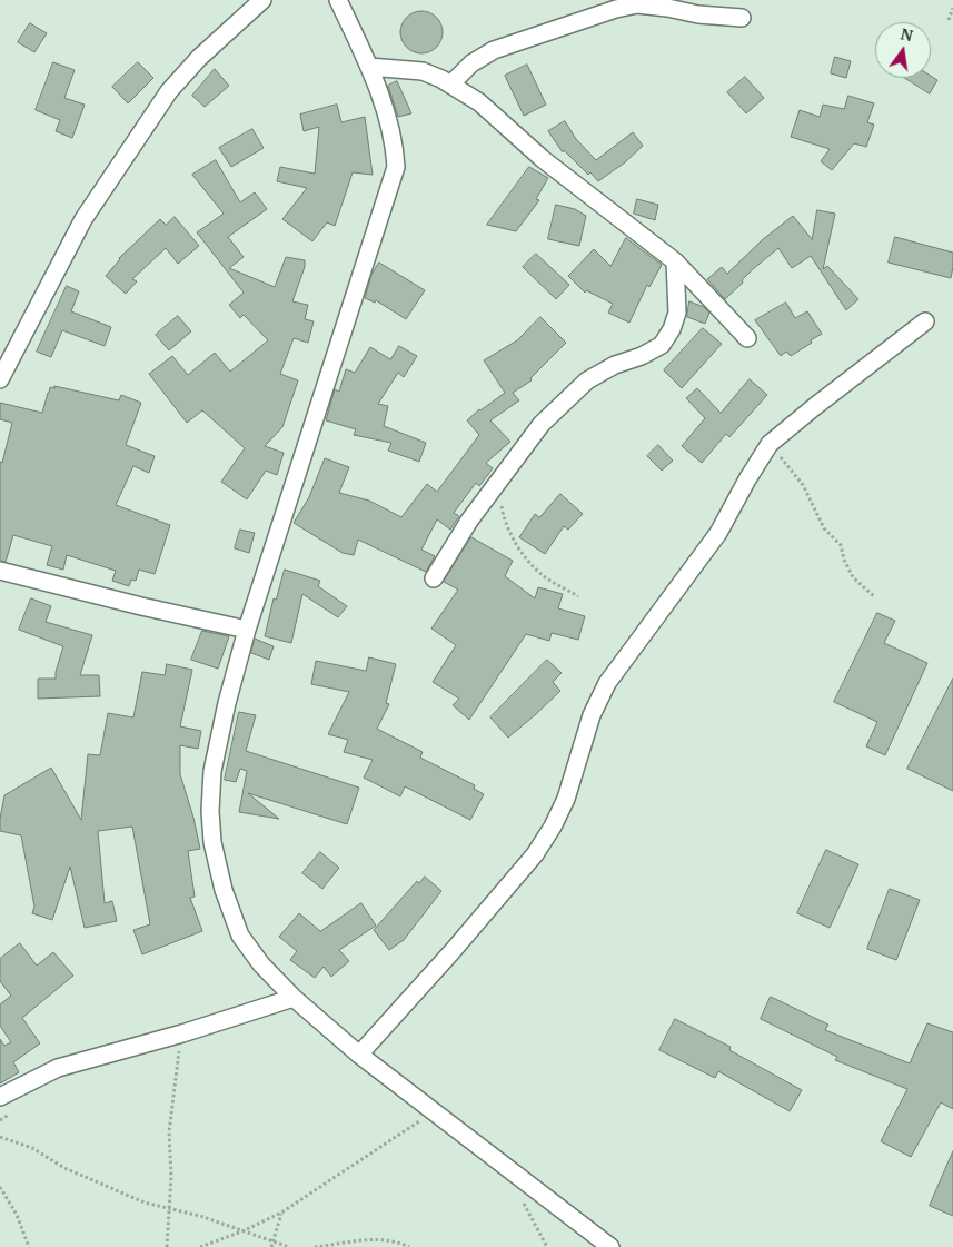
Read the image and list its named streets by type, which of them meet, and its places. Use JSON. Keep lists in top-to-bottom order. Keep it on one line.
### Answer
{"north":"top"}
